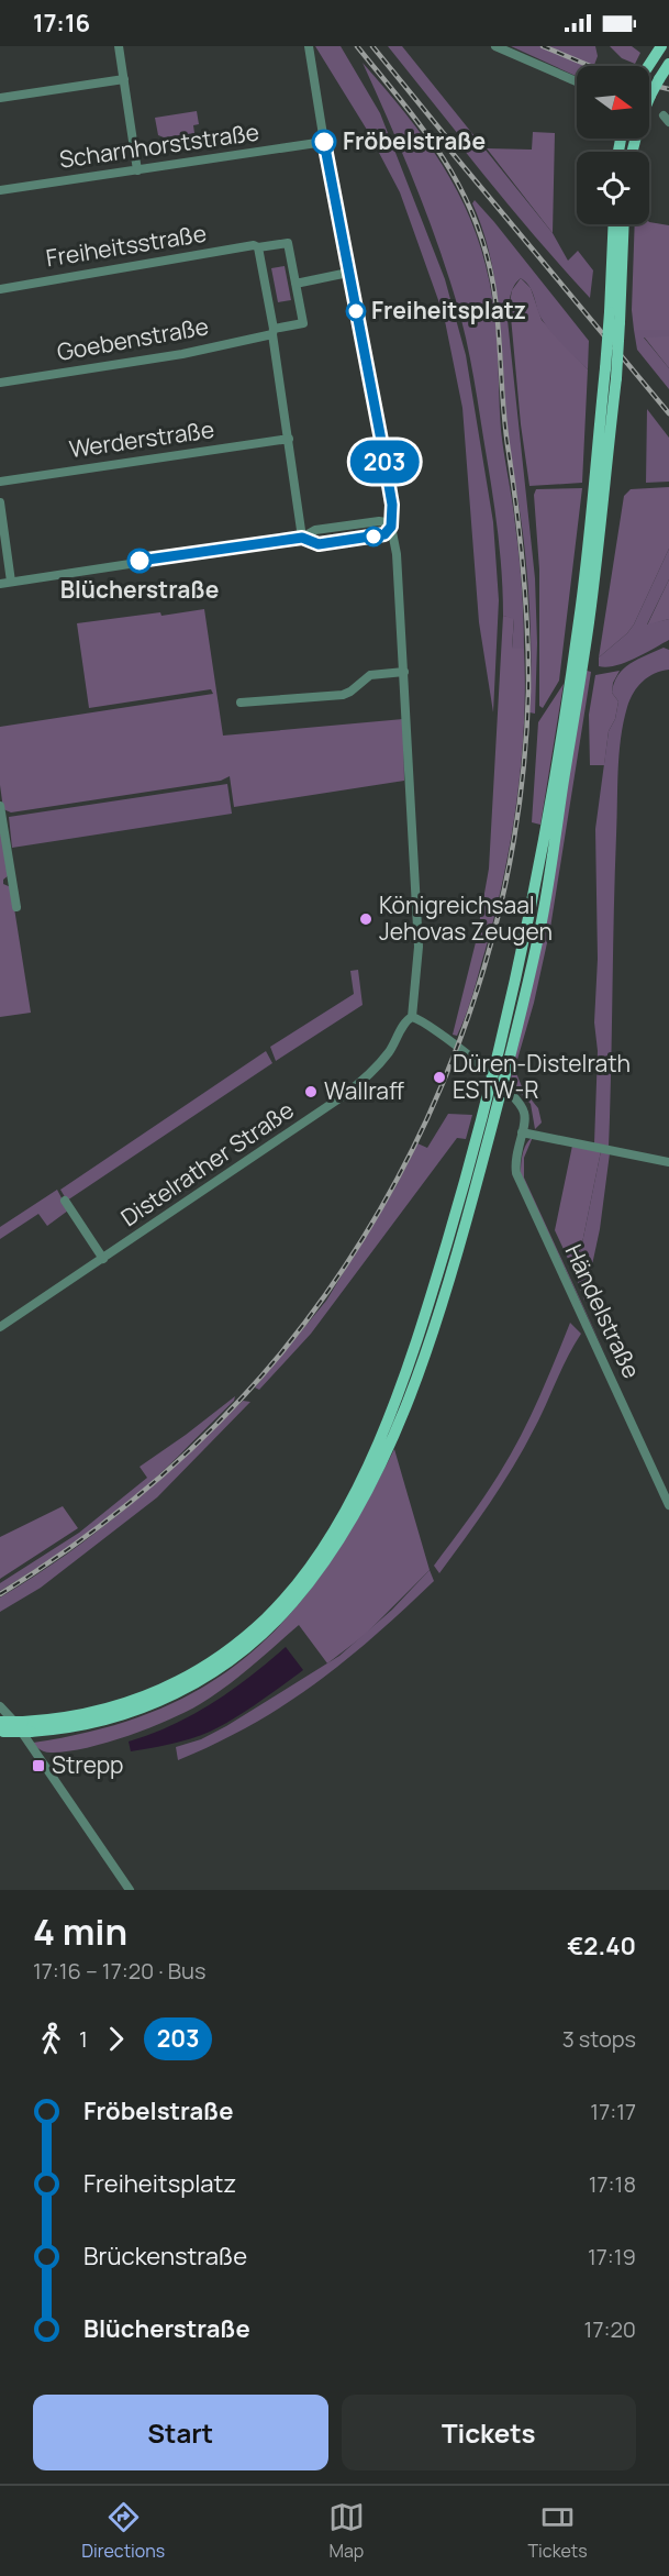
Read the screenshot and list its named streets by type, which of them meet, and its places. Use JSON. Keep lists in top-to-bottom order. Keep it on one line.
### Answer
{"streets":{"street":["Scharnhorststraße","Freiheitsstraße","Goebenstraße","Werderstraße","Distelrather Straße","Händelstraße"]},"crossings":[["Distelrather Straße","Händelstraße"]],"places":{"other":["Fröbelstraße","Freiheitsplatz","Blücherstraße","Königreichsaal Jehovas Zeugen","Düren-Distelrath ESTW-R","Wallraff"],"transit":["Strepp"]},"lines":["bus line 203"],"north":"right","page":{"status":"17:16","on_map":"203","heading":["4 min","17:16 – 17:20 · Bus","€2.40"],"legs":["1","203","3 stops"],"list":[{"name":"Fröbelstraße","value":"17:17"},{"name":"Freiheitsplatz","value":"17:18"},{"name":"Brückenstraße","value":"17:19"},{"name":"Blücherstraße","value":"17:20"}],"buttons":["Start","Tickets"],"tabs":["Directions","Map","Tickets"]}}
